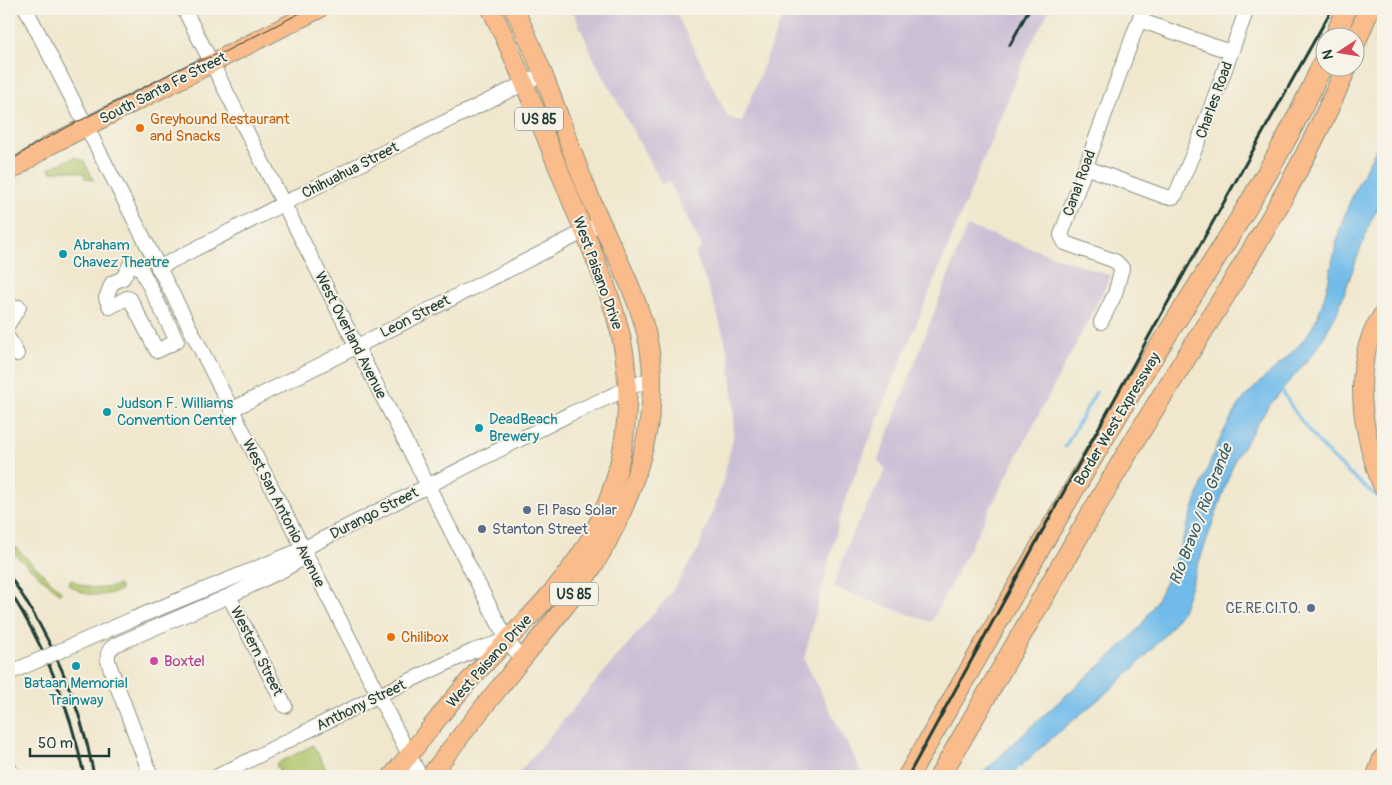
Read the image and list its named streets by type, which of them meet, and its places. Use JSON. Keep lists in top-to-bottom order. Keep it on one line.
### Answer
{"streets":{"highway":["Border West Expressway"],"main road":["South Santa Fe Street","US 85","West Paisano Drive"],"street":["Charles Road","Chihuahua Street","Canal Road","Leon Street","West Overland Avenue","West San Antonio Avenue","Durango Street","Western Street","Anthony Street"]},"crossings":[["South Santa Fe Street","West Overland Avenue"],["South Santa Fe Street","West San Antonio Avenue"],["Charles Road","Canal Road"],["Chihuahua Street","West Paisano Drive"],["Chihuahua Street","West Overland Avenue"],["Chihuahua Street","West San Antonio Avenue"],["West Paisano Drive","Leon Street"],["West Paisano Drive","West Overland Avenue"],["West Paisano Drive","West San Antonio Avenue"],["West Paisano Drive","Durango Street"],["West Paisano Drive","Anthony Street"],["Leon Street","West Overland Avenue"],["Leon Street","West San Antonio Avenue"],["West Overland Avenue","Durango Street"],["West Overland Avenue","Anthony Street"],["West San Antonio Avenue","Durango Street"],["West San Antonio Avenue","Anthony Street"]],"water":["Río Bravo / Rio Grande"],"places":["Greyhound Restaurant and Snacks","Abraham Chavez Theatre","Judson F. Williams Convention Center","DeadBeach Brewery","El Paso Solar","Stanton Street","CE.RE.CI.TO.","Chilibox","Boxtel","Bataan Memorial Trainway"],"scale_bar":"50 m","north":"left"}
